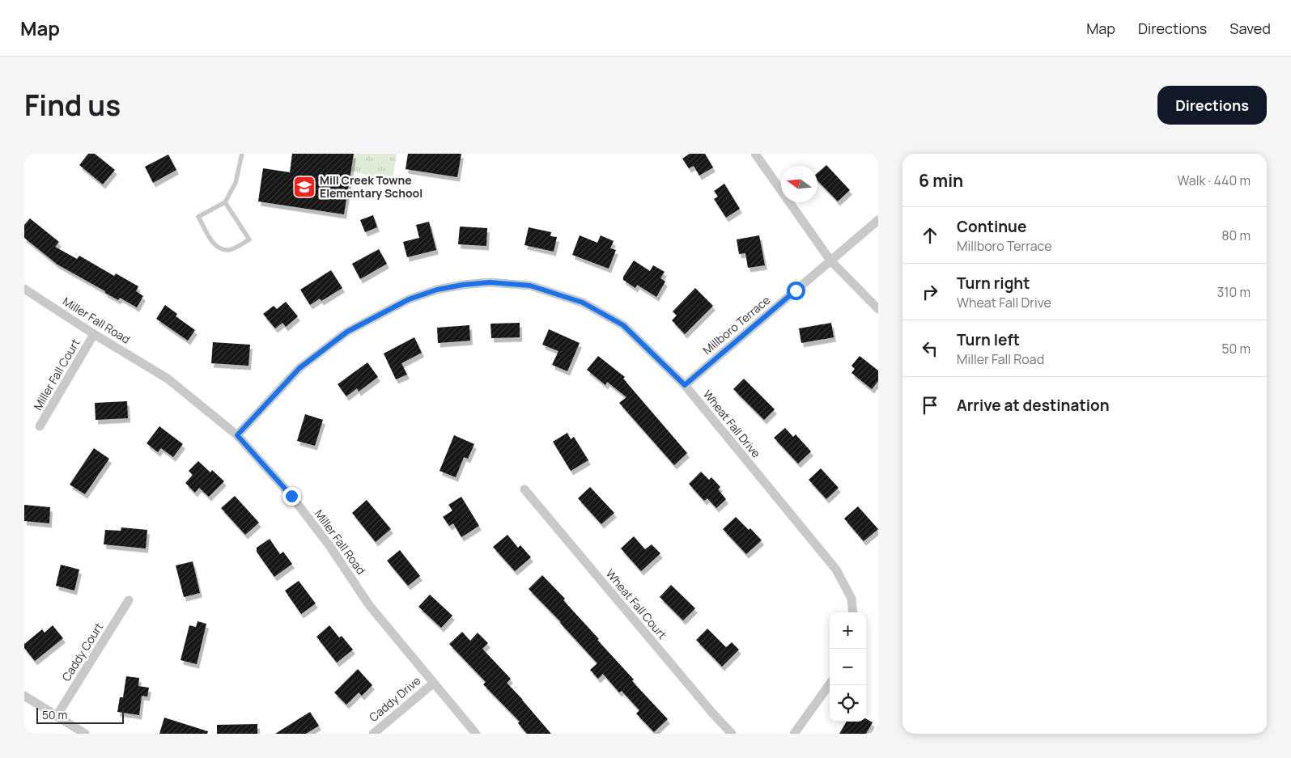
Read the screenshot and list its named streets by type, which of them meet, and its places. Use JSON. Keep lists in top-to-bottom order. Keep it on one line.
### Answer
{"streets":{"street":["Miller Fall Road","Millboro Terrace","Miller Fall Court","Wheat Fall Drive","Wheat Fall Court","Caddy Court","Caddy Drive"]},"crossings":[["Miller Fall Road","Miller Fall Court"],["Miller Fall Road","Wheat Fall Drive"],["Miller Fall Road","Caddy Drive"],["Millboro Terrace","Wheat Fall Drive"]],"places":{"school or university":["Mill Creek Towne Elementary School"]},"scale_bar":"50 m","north":"left","page":{"header":"Map","nav":["Map","Directions","Saved"],"title":"Find us","buttons":"Directions","heading":["6 min","Walk · 440 m"],"list":[["Continue","Millboro Terrace","80 m"],["Turn right","Wheat Fall Drive","310 m"],["Turn left","Miller Fall Road","50 m"],"Arrive at destination"],"map_buttons":["+","−"],"scale":"50 m"}}
